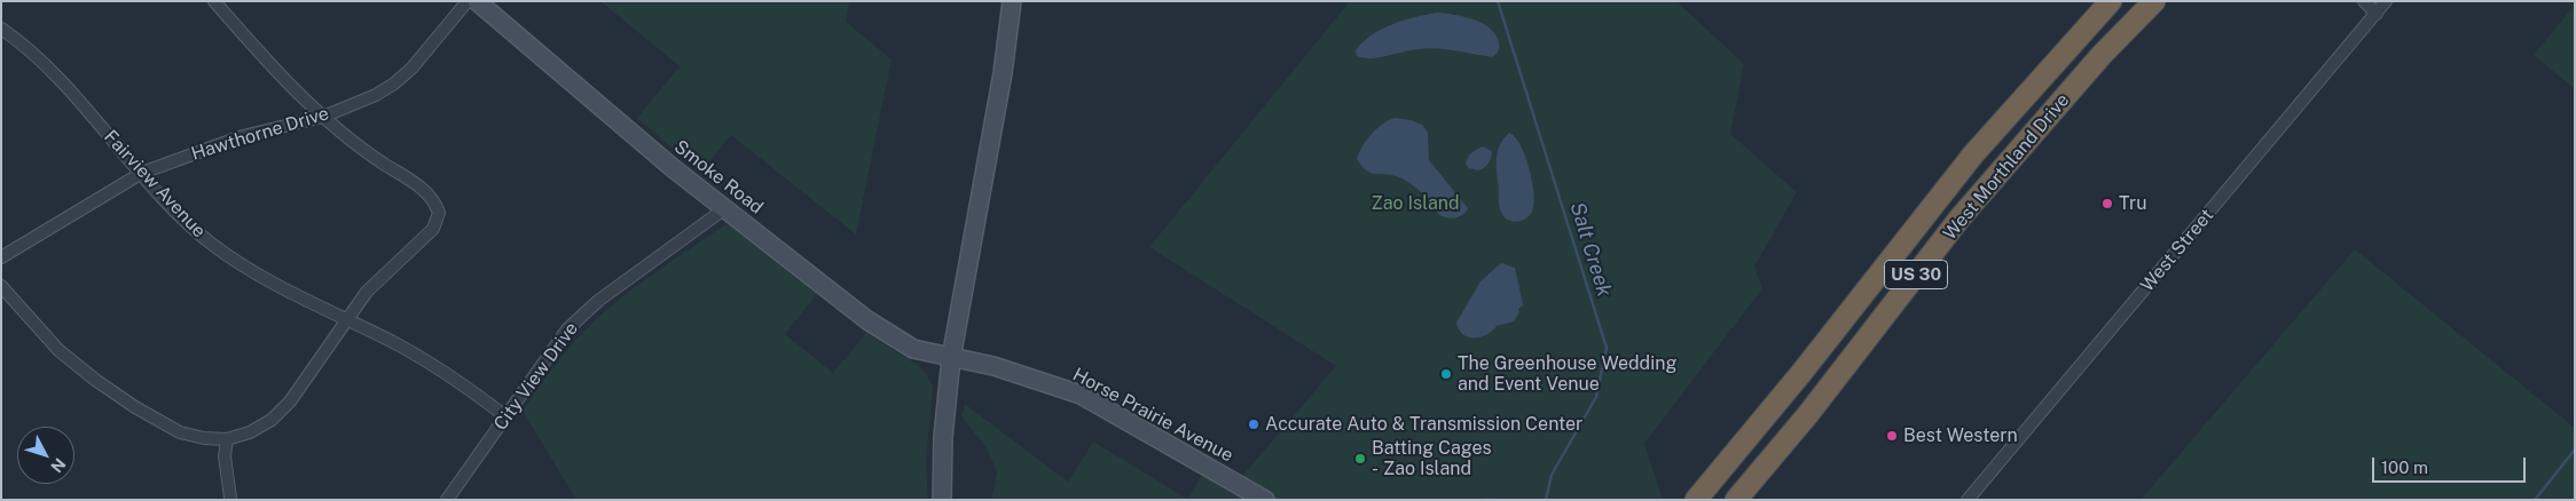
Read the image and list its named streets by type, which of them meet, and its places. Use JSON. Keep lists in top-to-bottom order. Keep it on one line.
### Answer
{"streets":{"highway":["West Morthland Drive","US 30"],"street":["Hawthorne Drive","Smoke Road","Fairview Avenue","West Street","City View Drive","Horse Prairie Avenue"]},"crossings":[["Hawthorne Drive","Fairview Avenue"],["Smoke Road","City View Drive"],["Smoke Road","Horse Prairie Avenue"],["Fairview Avenue","City View Drive"]],"water":["Salt Creek"],"parks":["Zao Island"],"places":["Tru","The Greenhouse Wedding and Event Venue","Accurate Auto & Transmission Center","Best Western","Batting Cages - Zao Island"],"scale_bar":"100 m","north":"bottom right"}
